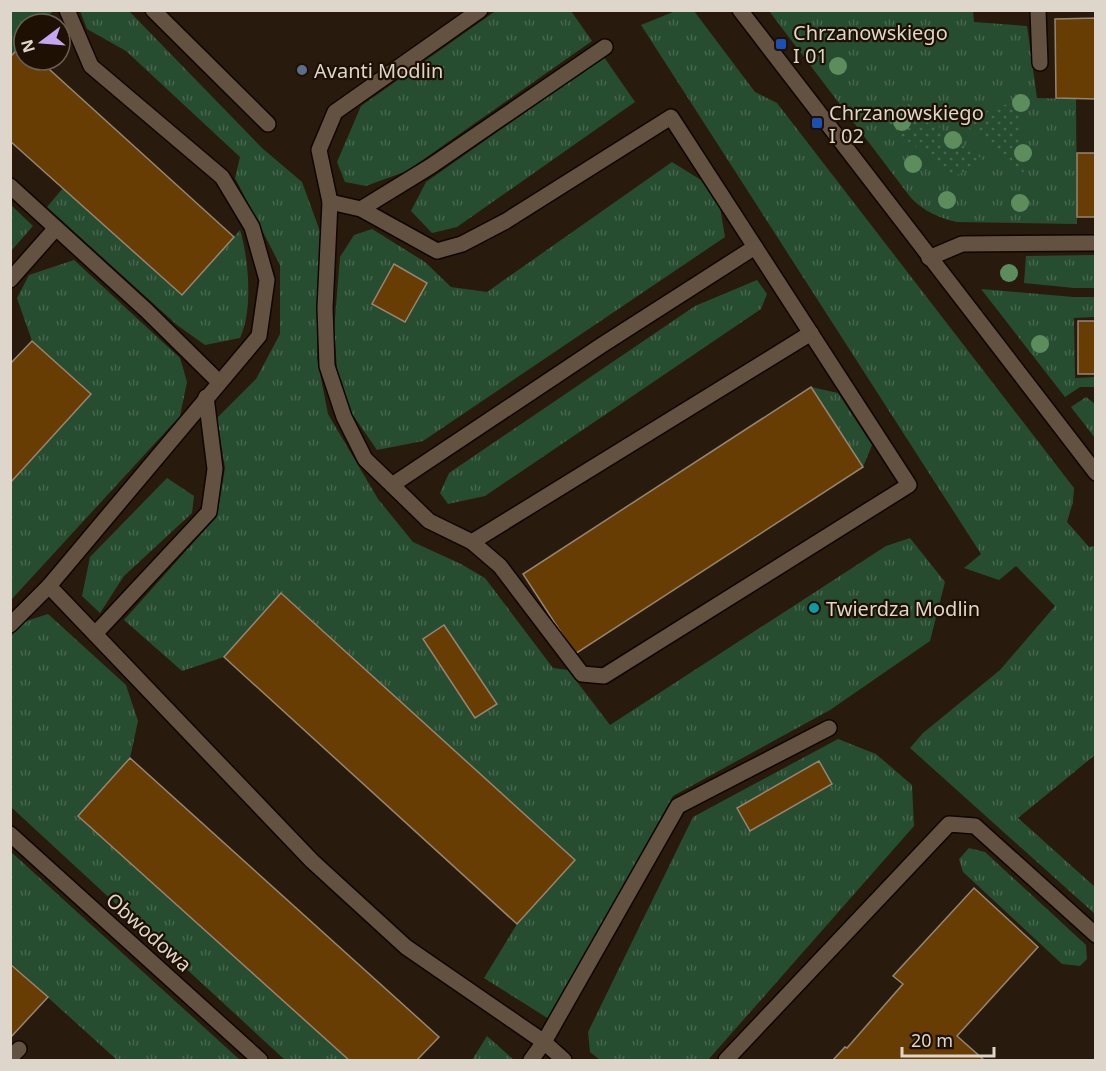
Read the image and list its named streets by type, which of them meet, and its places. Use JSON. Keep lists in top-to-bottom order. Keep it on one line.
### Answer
{"streets":{"street":["Obwodowa"]},"places":{"transit":["Chrzanowskiego I 01","Chrzanowskiego I 02"],"other":["Avanti Modlin","Twierdza Modlin"]},"scale_bar":"20 m","north":"left"}
